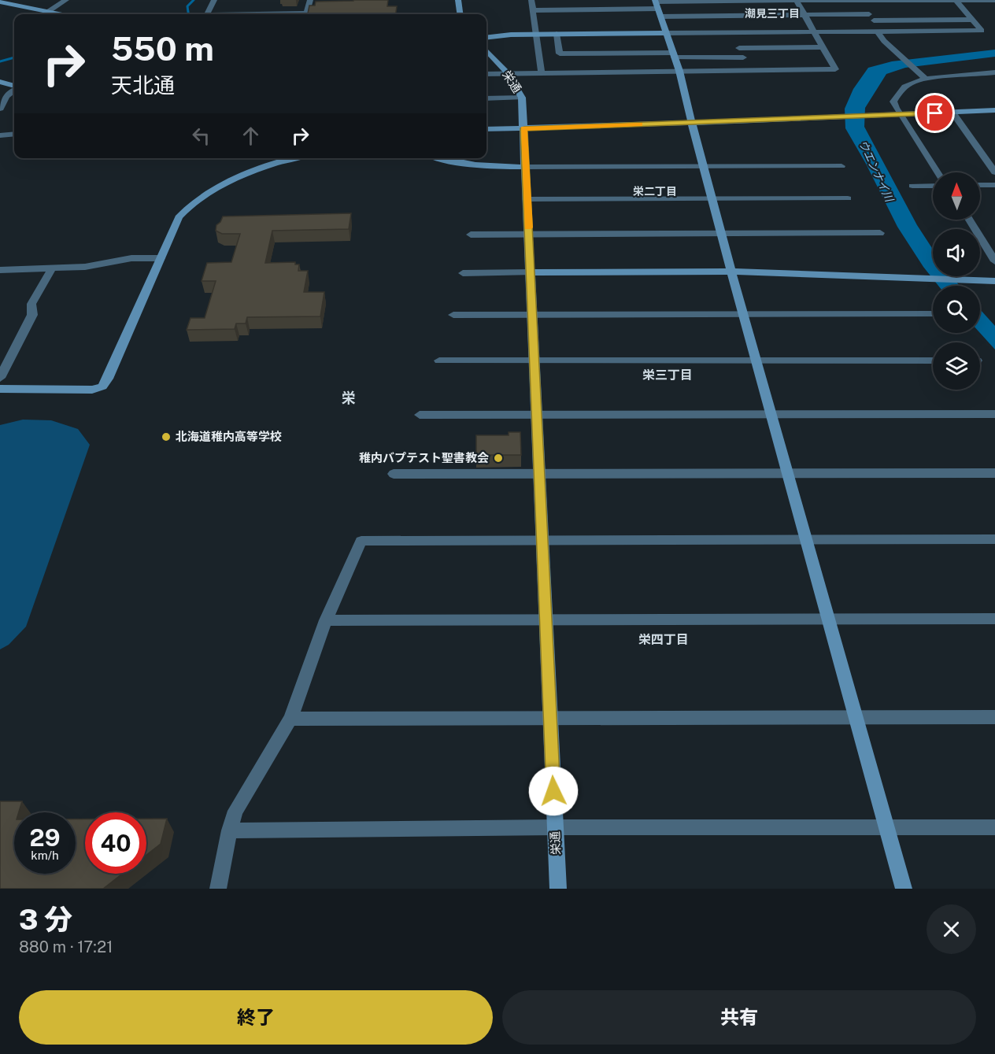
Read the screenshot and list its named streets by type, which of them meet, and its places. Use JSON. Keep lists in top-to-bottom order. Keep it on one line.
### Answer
{"streets":{"street":["栄通"]},"districts":["潮見三丁目","栄二丁目","栄三丁目","栄","栄四丁目"],"water":["ウエンナイ川"],"places":["北海道稚内高等学校","稚内バプテスト聖書教会"],"north":"top","page":{"turn":["550 m","天北通"],"speed":"29 km/h","limit":"40","heading":["3 分","880 m · 17:21"],"buttons":["終了","共有"]}}
